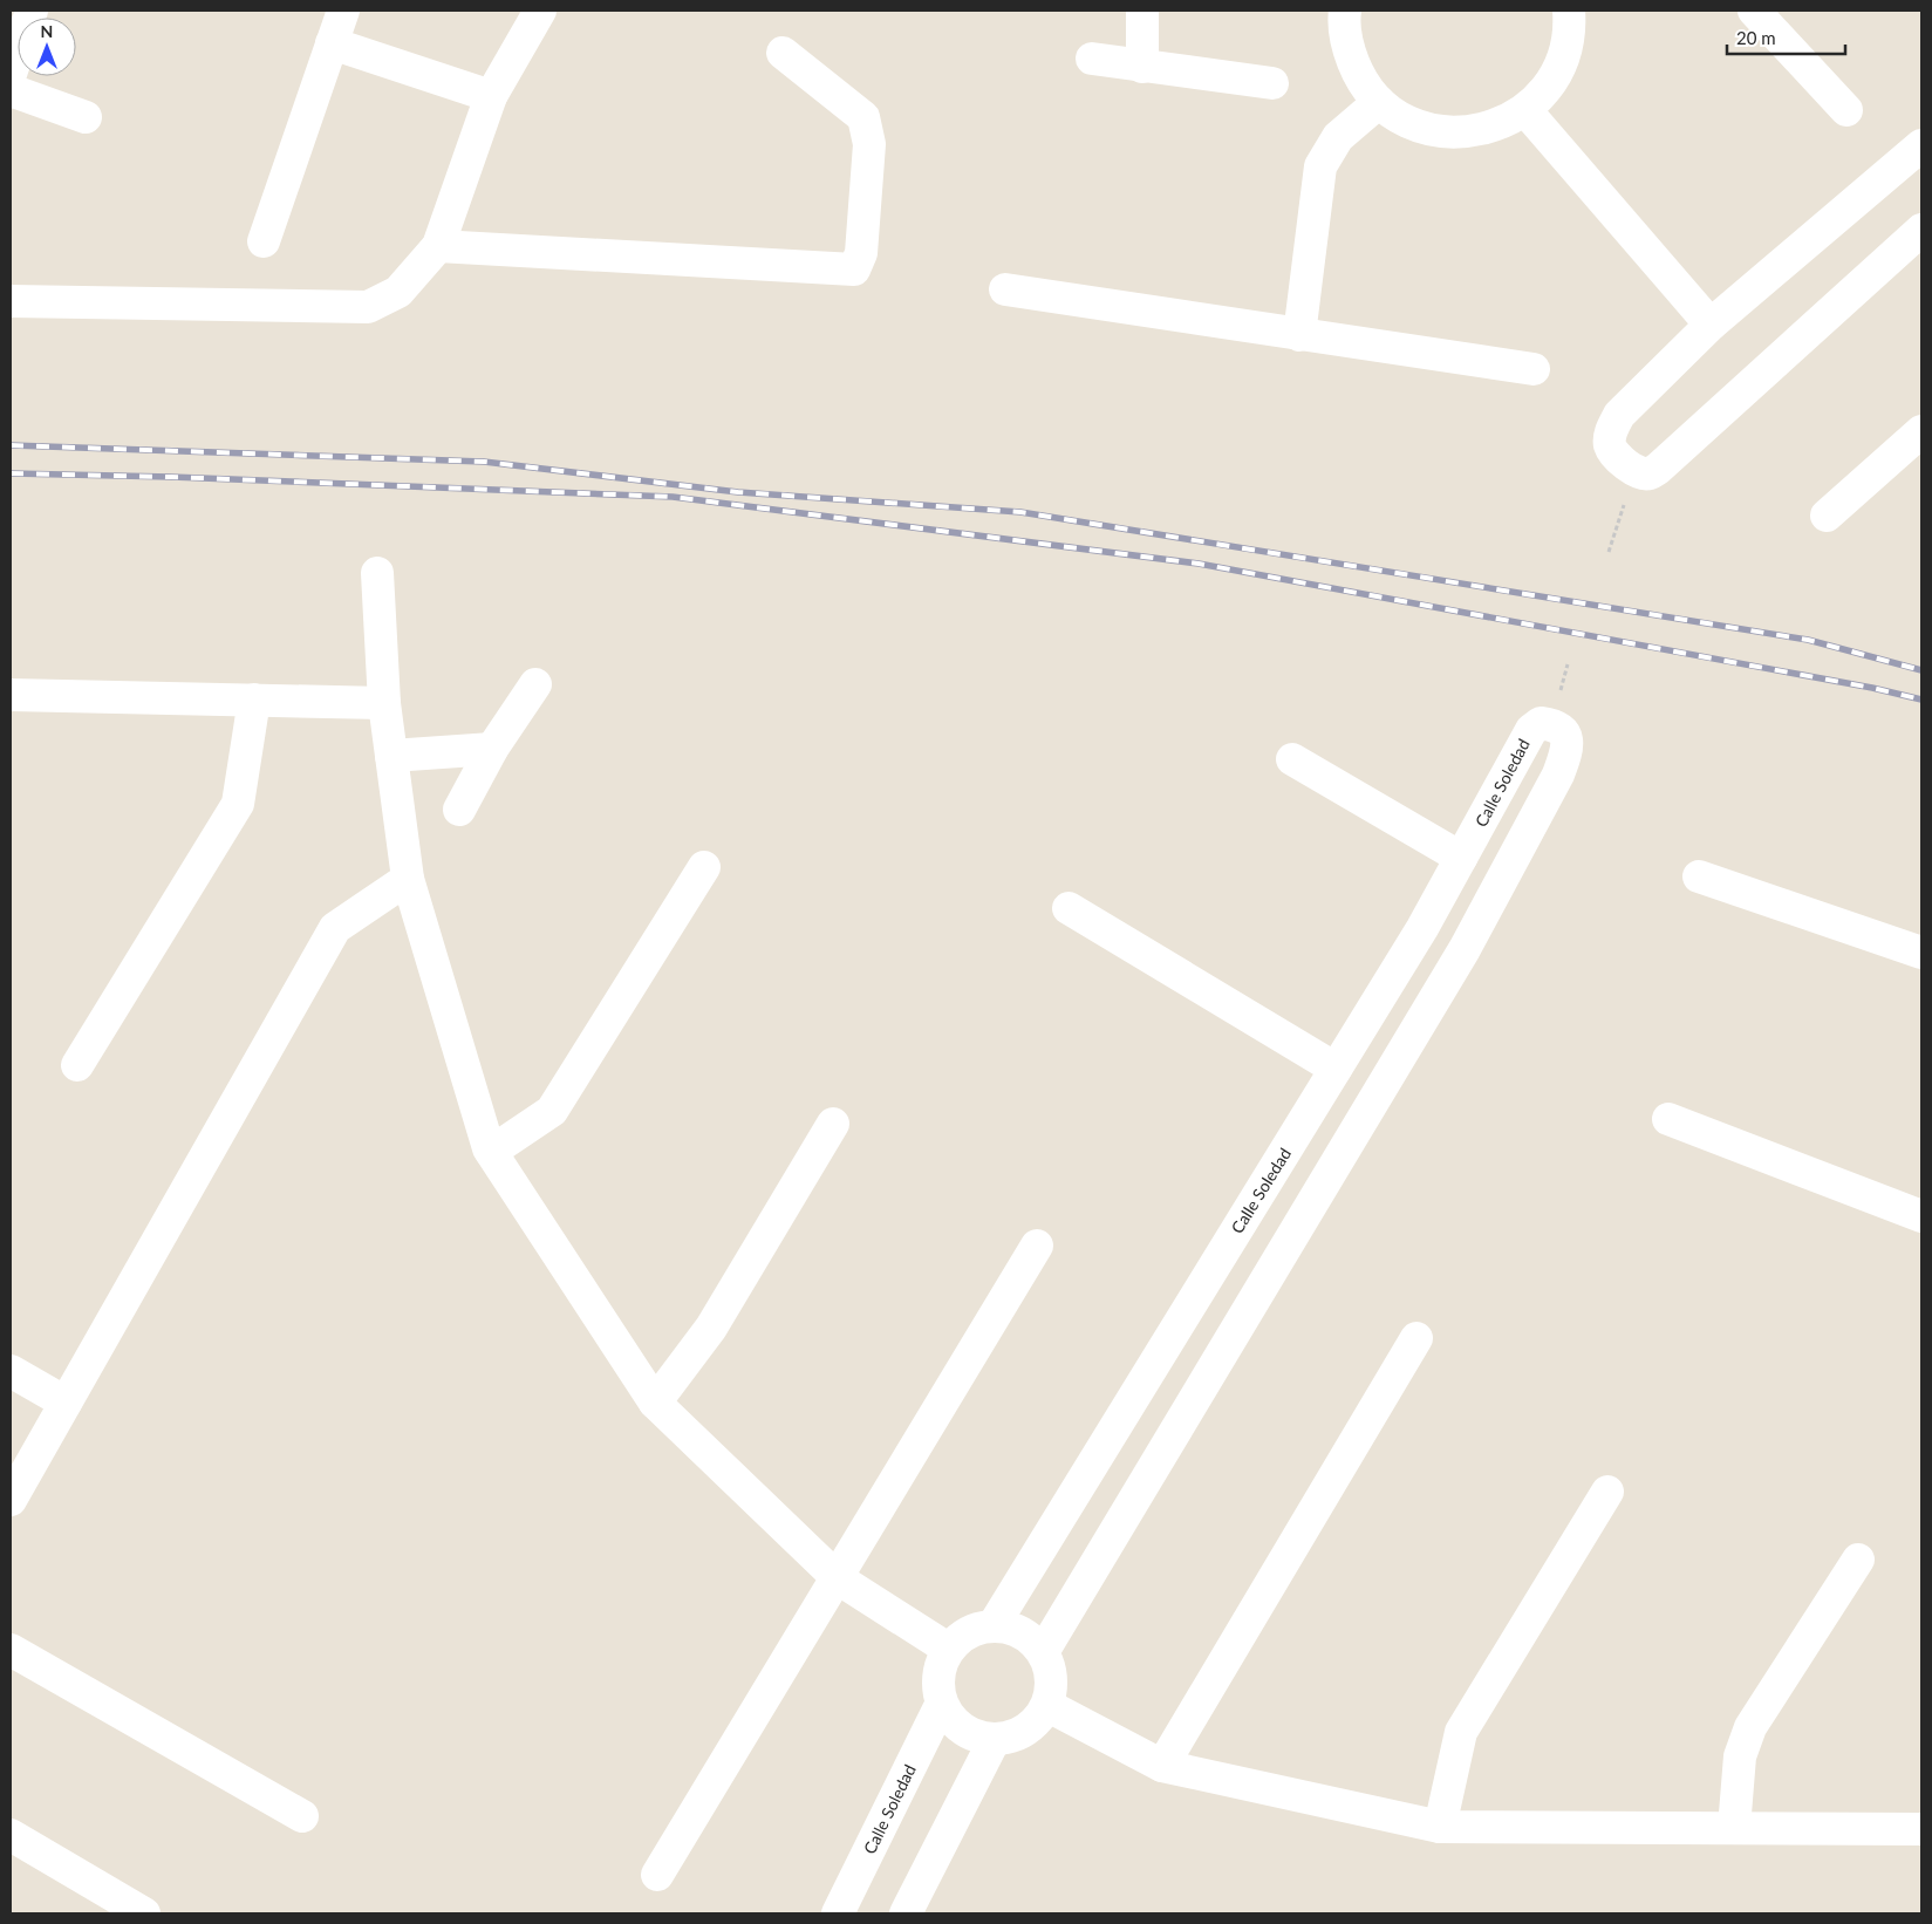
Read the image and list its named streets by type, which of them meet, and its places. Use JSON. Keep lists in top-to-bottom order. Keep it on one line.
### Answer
{"streets":{"street":["Calle Soledad"]},"scale_bar":"20 m","north":"top"}
